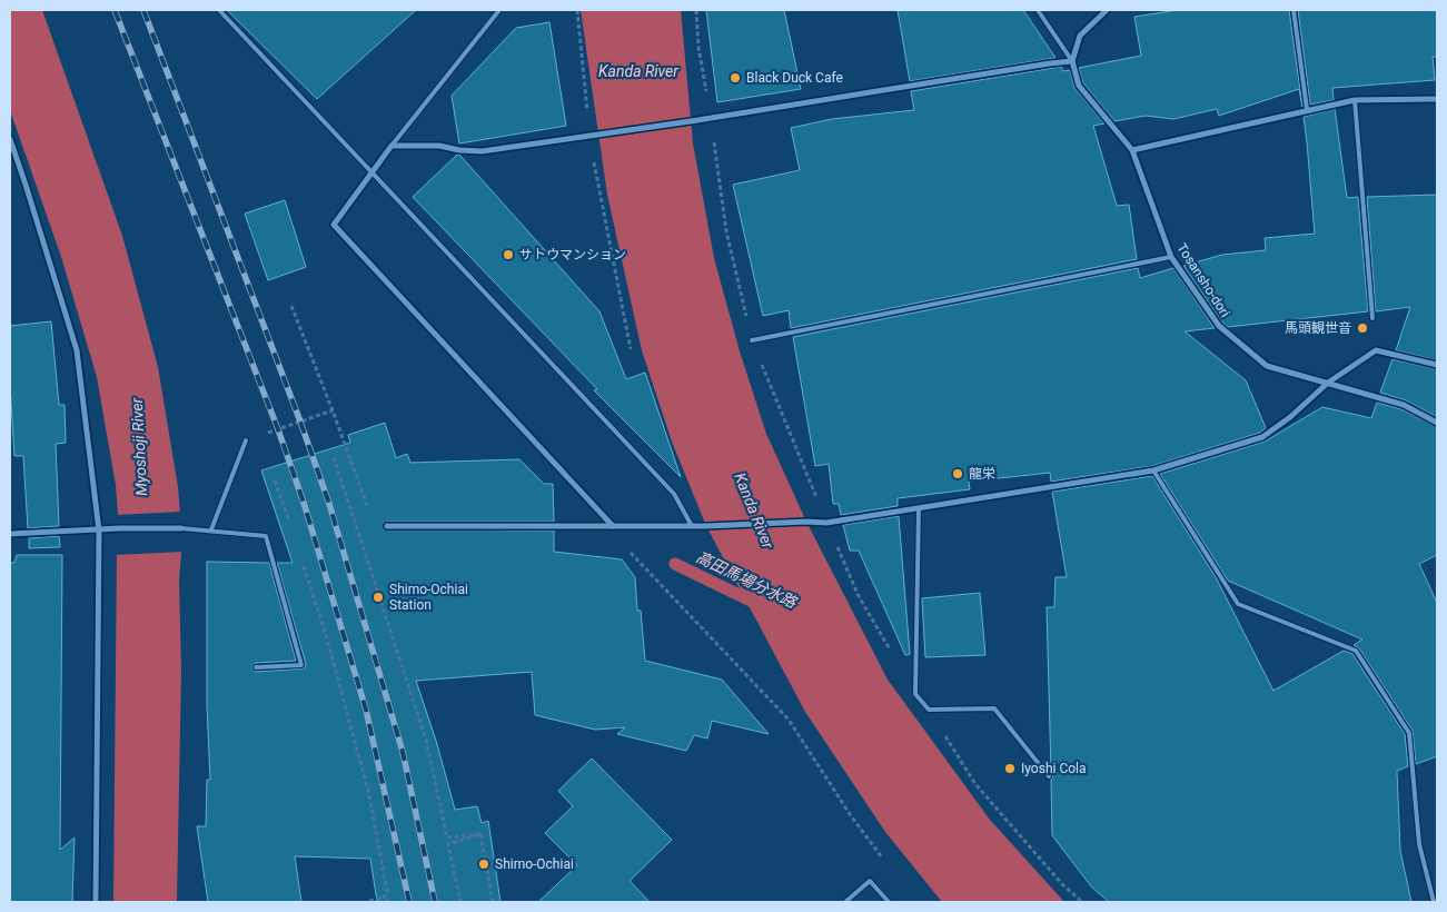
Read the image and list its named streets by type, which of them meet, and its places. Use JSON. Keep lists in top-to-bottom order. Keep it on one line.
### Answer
{"streets":{"street":["Tosansho-dori"]},"water":["Kanda River","Myoshoji River","高田馬場分水路"],"places":["Black Duck Cafe","サトウマンション","馬頭観世音","龍栄","Shimo-Ochiai Station","Iyoshi Cola","Shimo-Ochiai"]}
